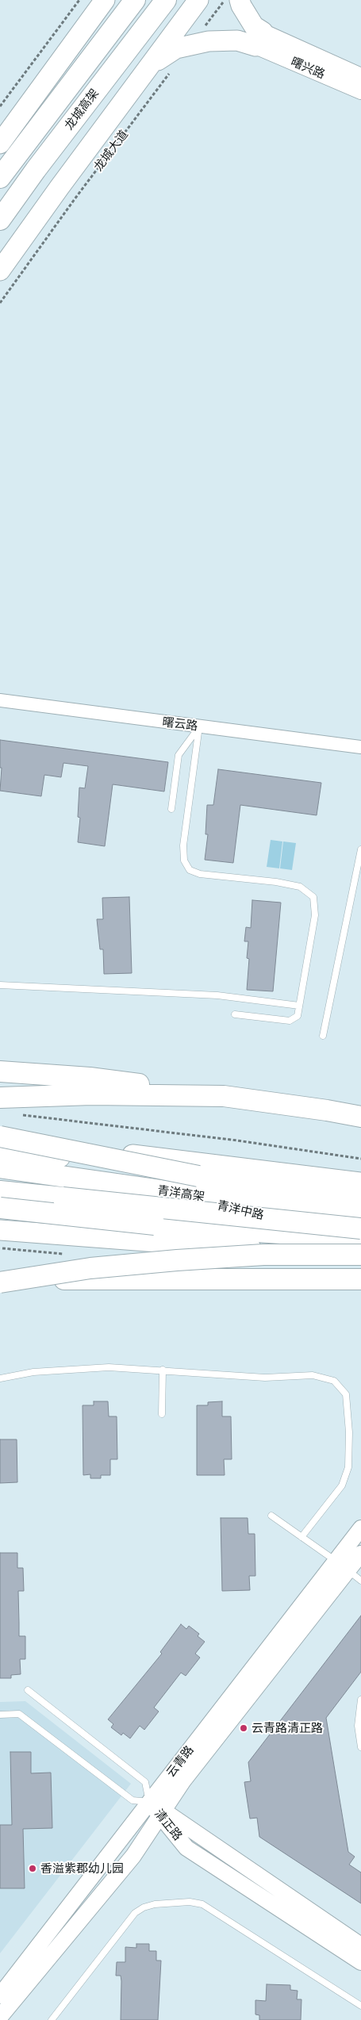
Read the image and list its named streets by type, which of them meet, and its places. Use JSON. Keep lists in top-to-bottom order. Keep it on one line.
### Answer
{"streets":{"highway":["龙城高架","青洋高架"],"main road":["龙城大道","青洋中路"],"street":["曙兴路","曙云路","云青路","清正路"]},"crossings":[["云青路","清正路"]],"places":["云青路清正路","香溢紫郡幼儿园"]}
